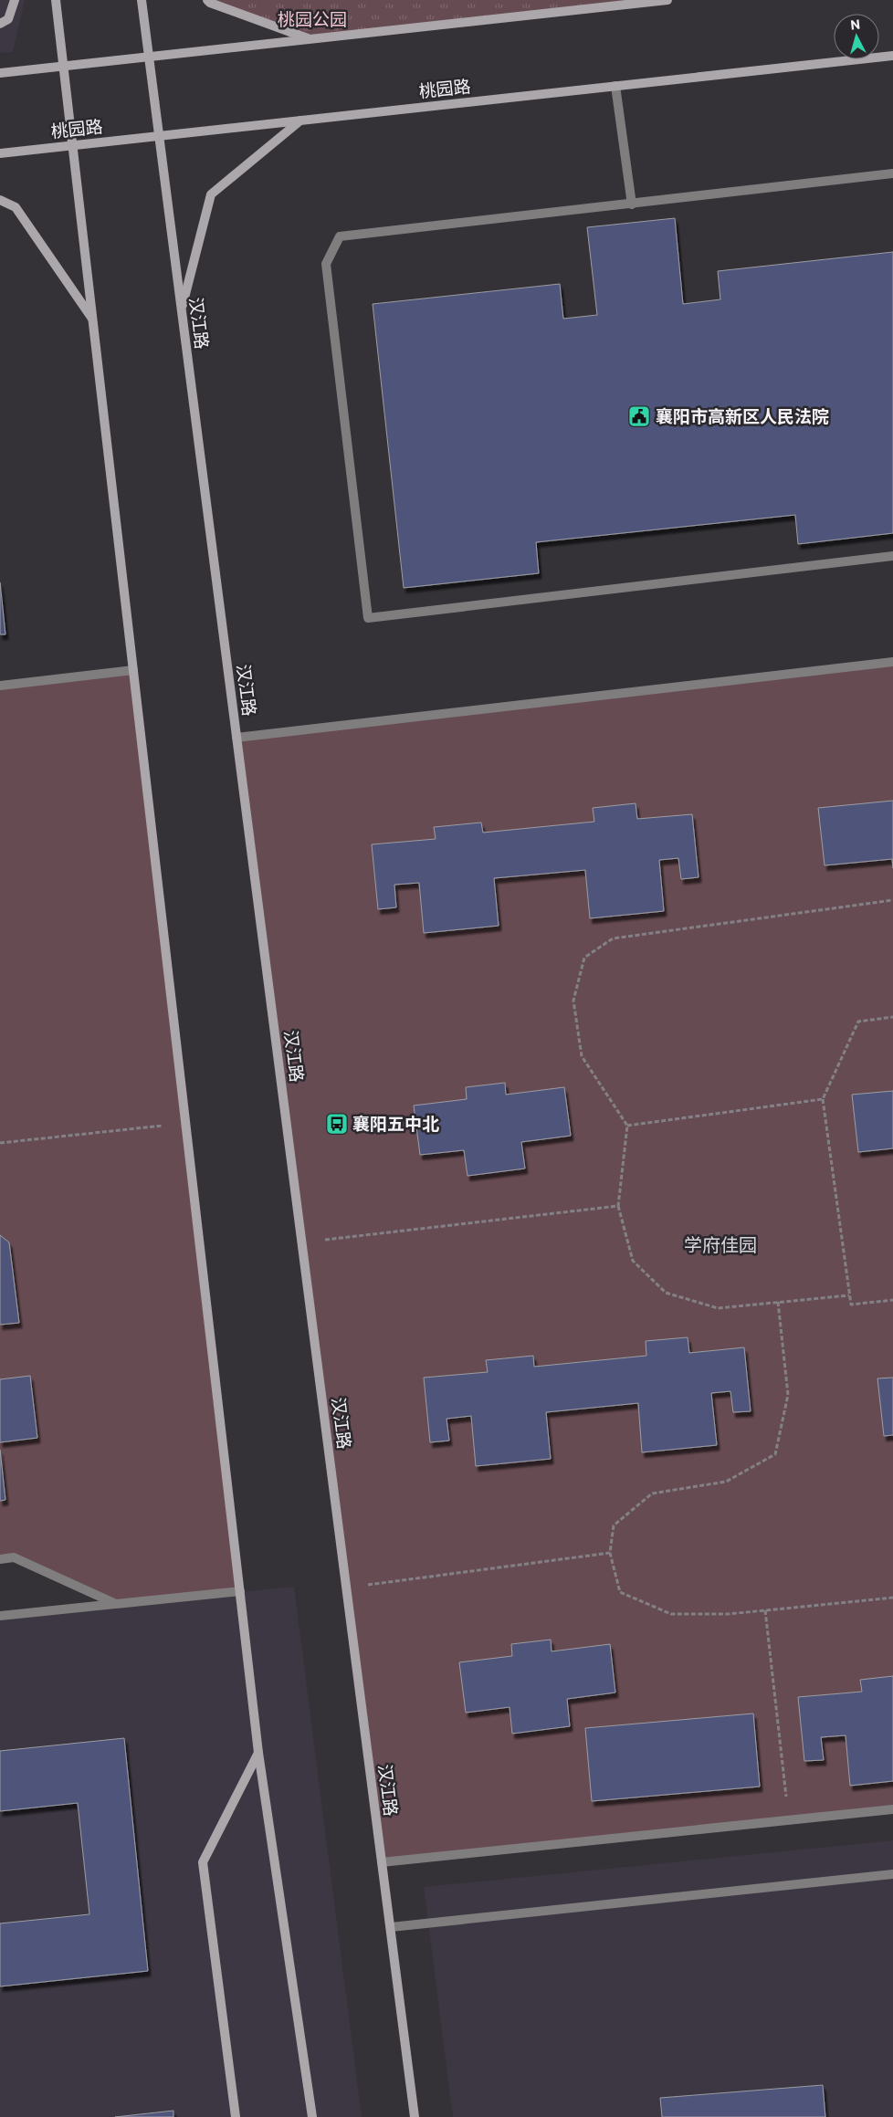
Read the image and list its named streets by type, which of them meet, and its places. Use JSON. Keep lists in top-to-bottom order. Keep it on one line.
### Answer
{"streets":{"main road":["桃园路","汉江路"]},"crossings":[["桃园路","汉江路"]],"districts":["学府佳园"],"parks":["桃园公园"],"places":{"public building":["襄阳市高新区人民法院"],"bus stop":["襄阳五中北"]},"north":"top"}
